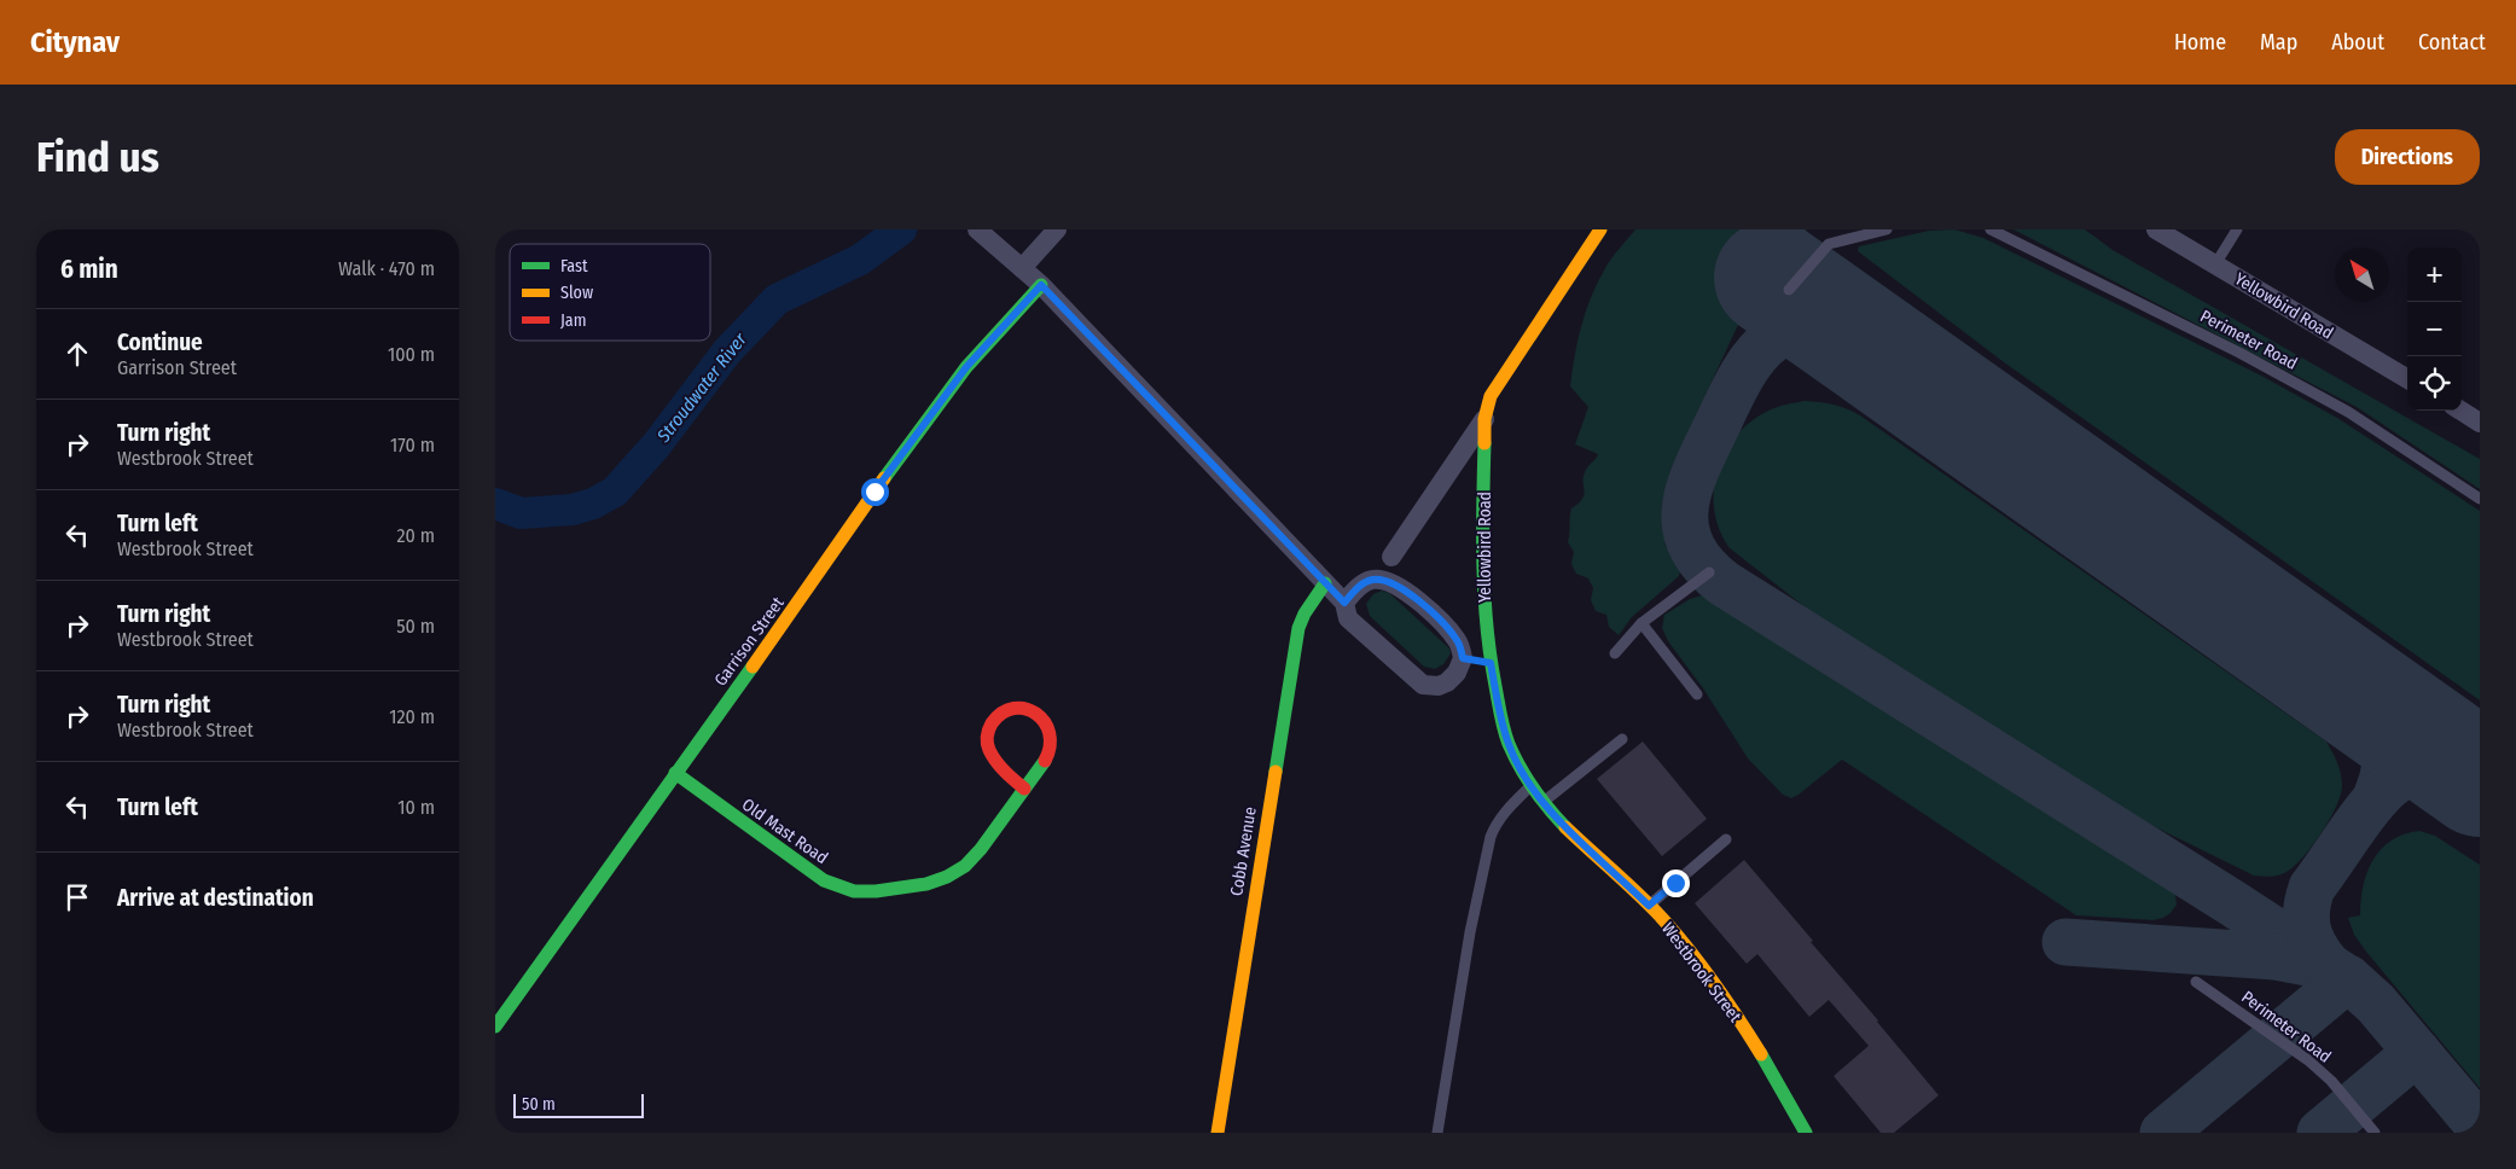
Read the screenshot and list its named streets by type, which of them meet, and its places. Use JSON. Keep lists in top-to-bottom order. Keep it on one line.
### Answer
{"streets":{"street":["Yellowbird Road","Garrison Street","Old Mast Road","Cobb Avenue","Westbrook Street"],"lane":["Perimeter Road"]},"crossings":[["Yellowbird Road","Westbrook Street"],["Garrison Street","Old Mast Road"]],"water":["Stroudwater River"],"legend":["Fast","Slow","Jam"],"scale_bar":"50 m","north":"top left","page":{"header":"Citynav","nav":["Home","Map","About","Contact"],"buttons":"Directions","title":"Find us","heading":["6 min","Walk · 470 m"],"map_buttons":["+","−"],"list":[["Continue","Garrison Street","100 m"],["Turn right","Westbrook Street","170 m"],["Turn left","Westbrook Street","20 m"],["Turn right","Westbrook Street","50 m"],["Turn right","Westbrook Street","120 m"],["Turn left","10 m"],"Arrive at destination"],"scale":"50 m"}}
